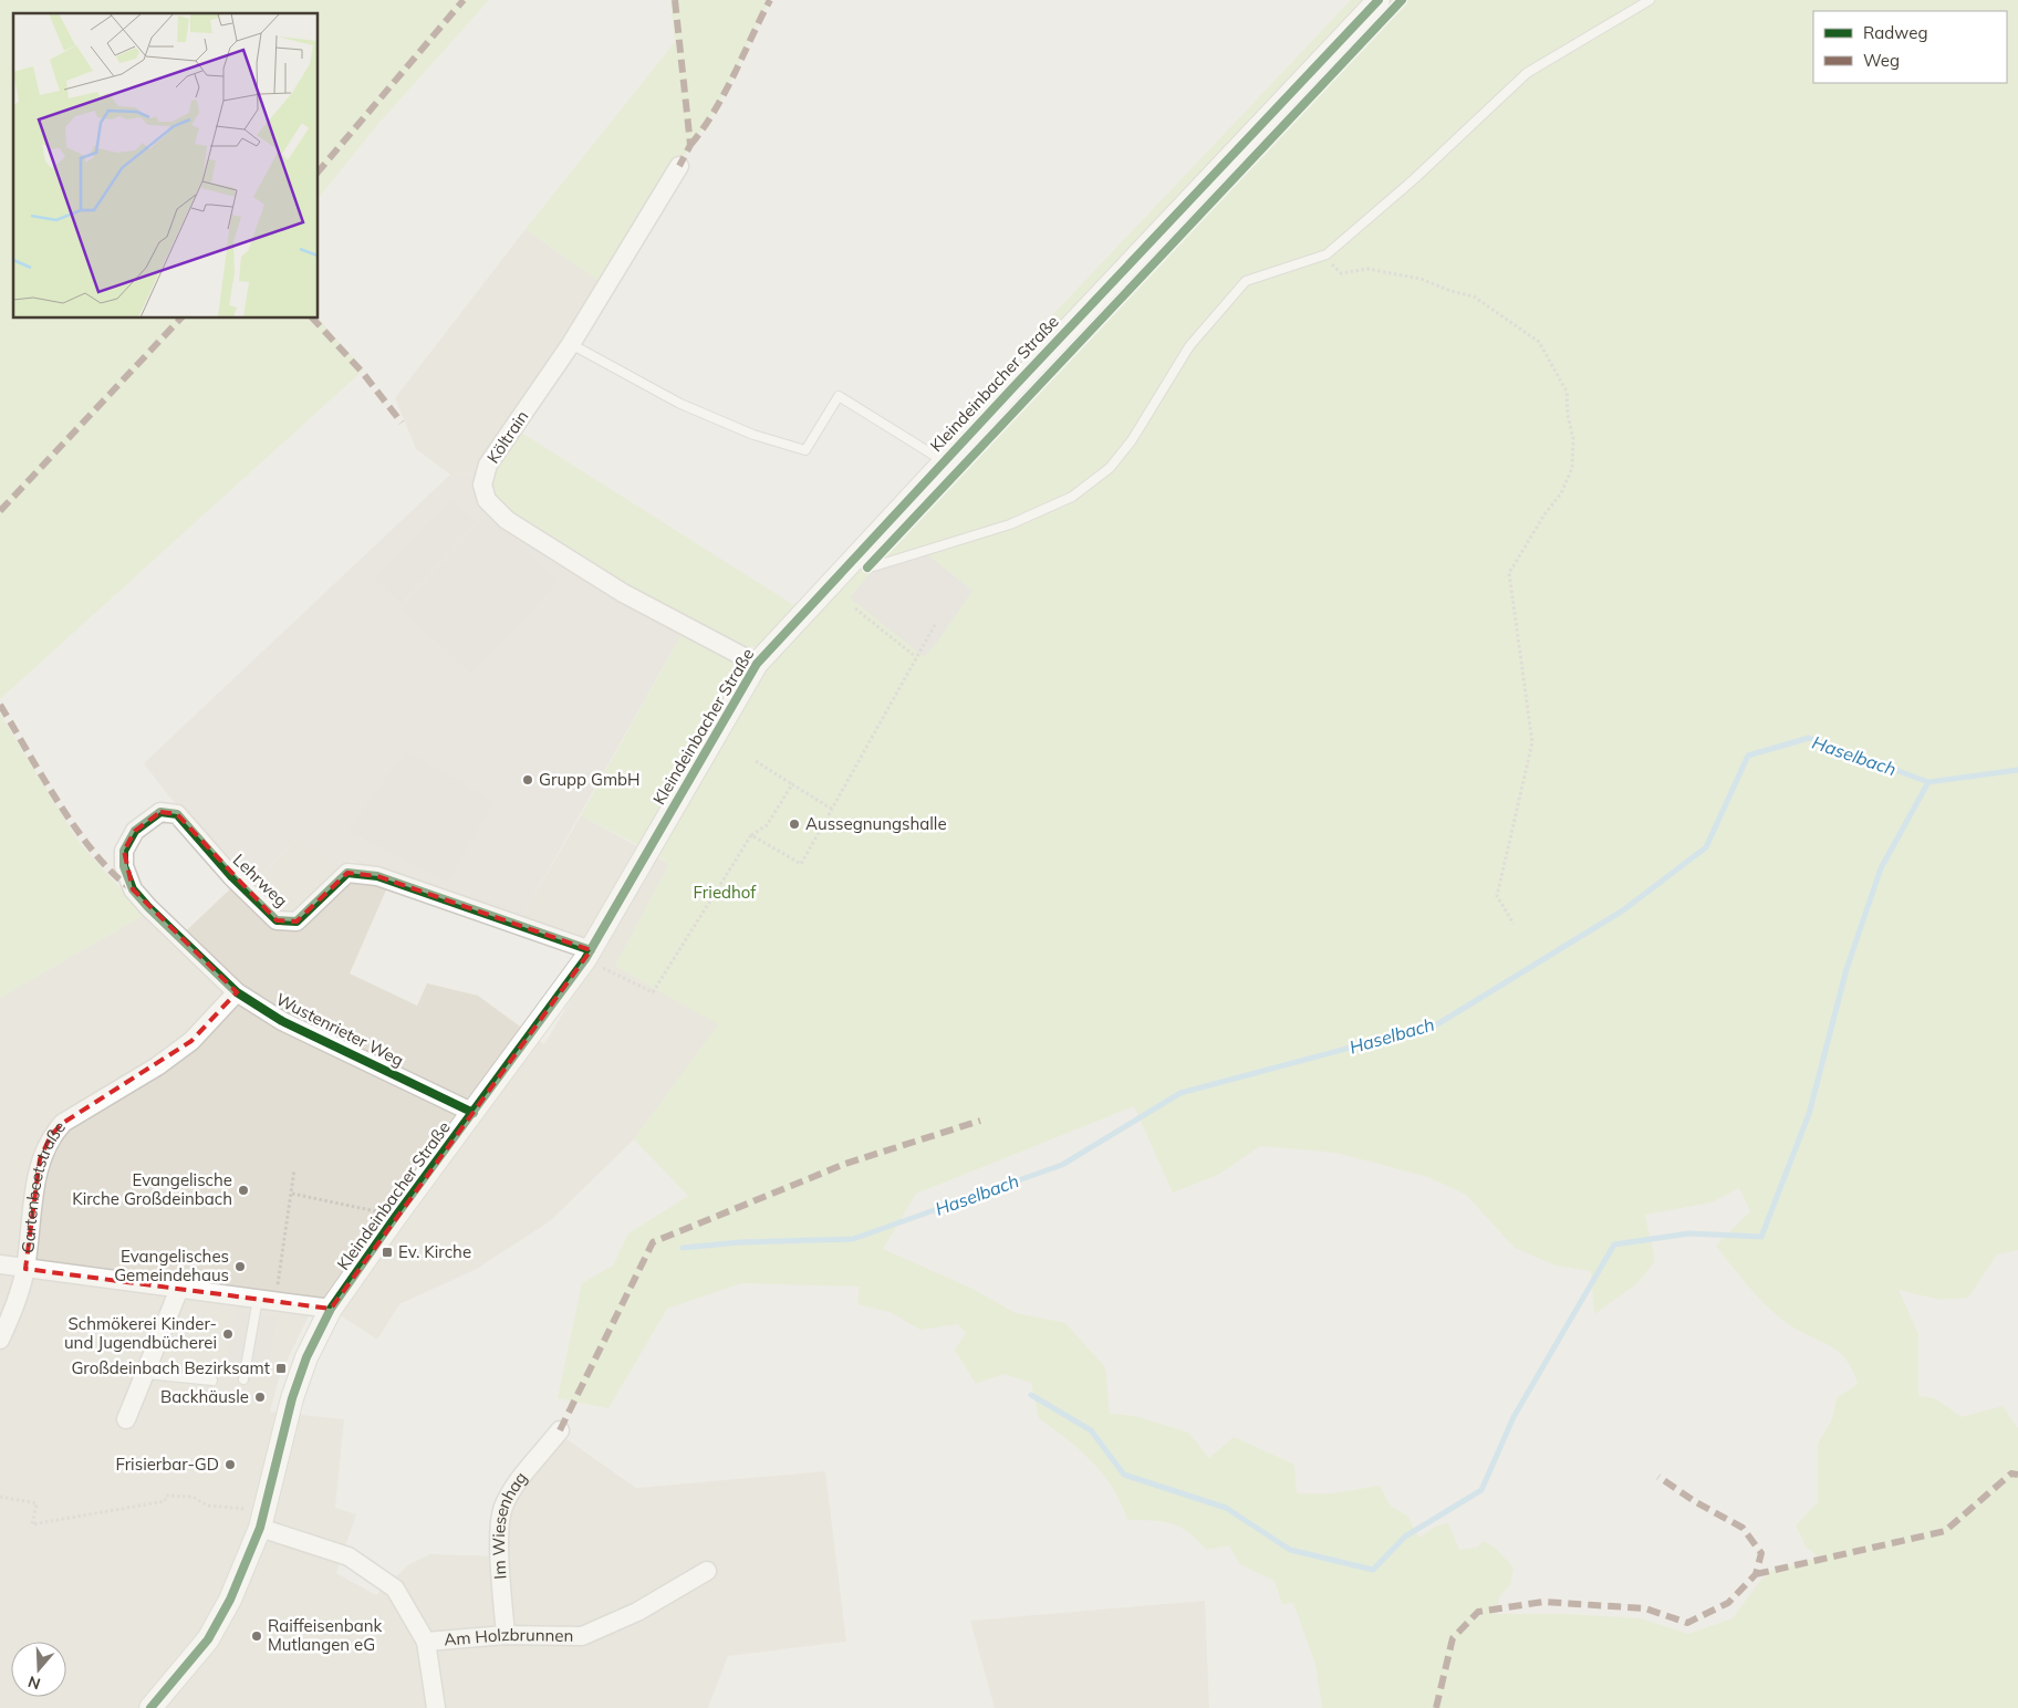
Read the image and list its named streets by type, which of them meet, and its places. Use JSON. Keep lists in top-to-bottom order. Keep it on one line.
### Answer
{"streets":{"street":["Kleindeinbacher Straße","Költrain","Lehrweg","Wustenrieter Weg","Gartenbeetstraße","Im Wiesenhag","Am Holzbrunnen"]},"crossings":[["Kleindeinbacher Straße","Költrain"],["Kleindeinbacher Straße","Lehrweg"],["Kleindeinbacher Straße","Wustenrieter Weg"],["Lehrweg","Wustenrieter Weg"],["Wustenrieter Weg","Gartenbeetstraße"],["Im Wiesenhag","Am Holzbrunnen"]],"water":["Haselbach"],"parks":["Friedhof"],"places":{"other":["Grupp GmbH","Aussegnungshalle","Evangelische Kirche Großdeinbach","Evangelisches Gemeindehaus","Schmökerei Kinder- und Jugendbücherei","Backhäusle","Frisierbar-GD","Raiffeisenbank Mutlangen eG"],"transit":["Ev. Kirche","Großdeinbach Bezirksamt"]},"legend":["Radweg","Weg"],"north":"bottom"}
